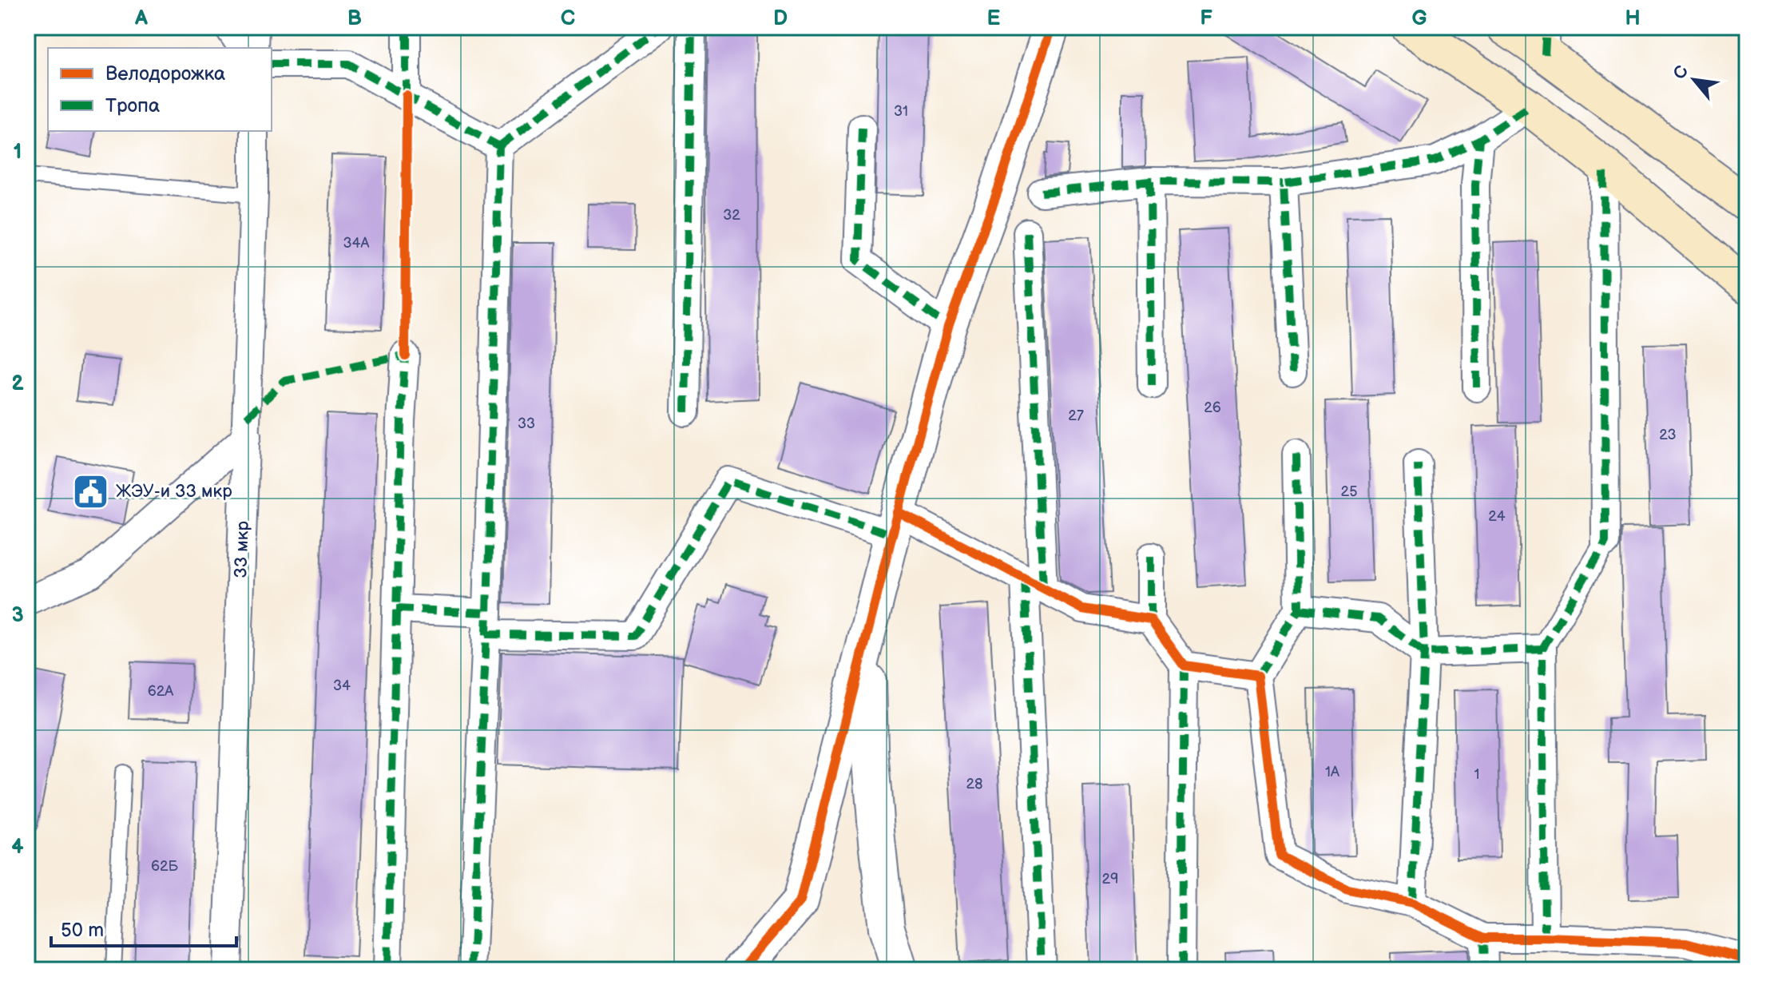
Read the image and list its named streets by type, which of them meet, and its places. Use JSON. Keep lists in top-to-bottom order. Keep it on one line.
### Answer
{"streets":{"street":["33 мкр"]},"places":{"public building":["ЖЭУ-и 33 мкр"]},"house_numbers":["31","32","34А","26","27","33","23","25","24","34","62А","1А","1","28","62Б","29"],"legend":["Велодорожка","Тропа"],"scale_bar":"50 m","north":"top left","grid":{"columns":["A","B","C","D","E","F","G","H"],"rows":["1","2","3","4"]}}
